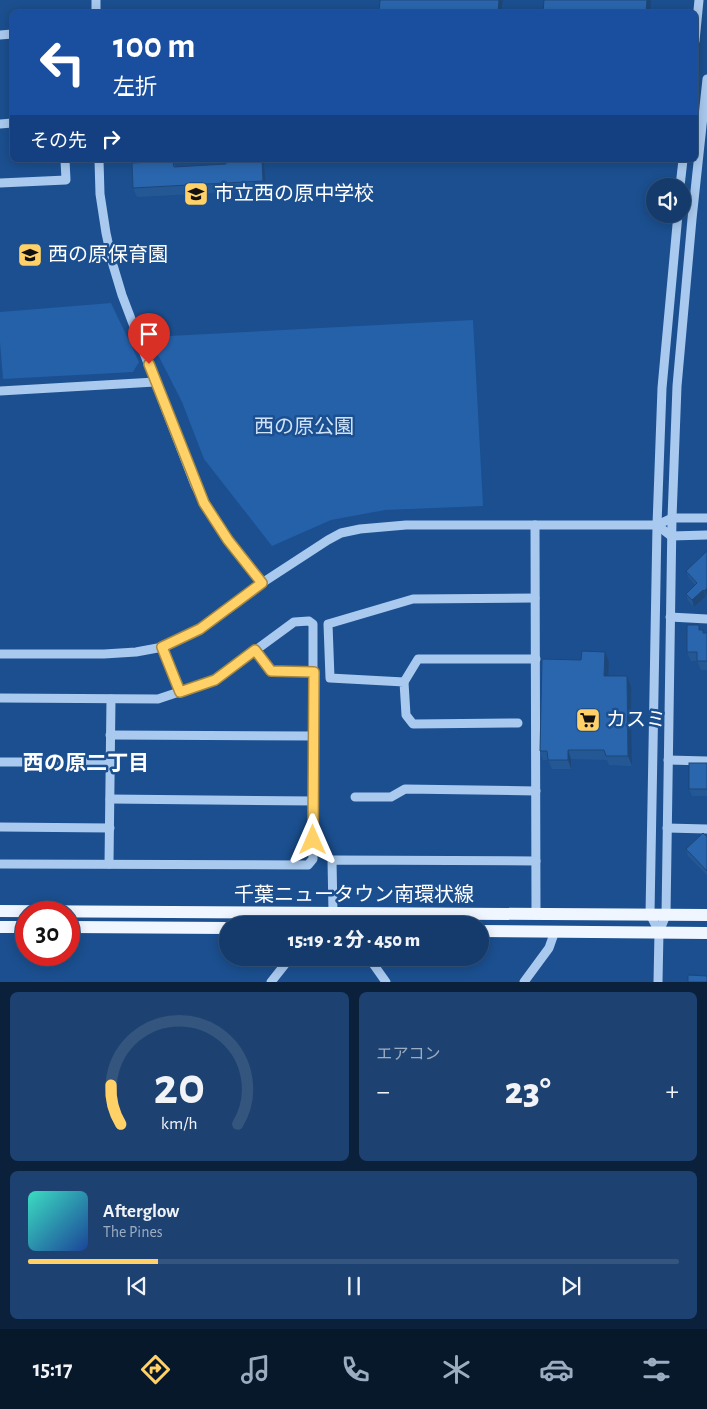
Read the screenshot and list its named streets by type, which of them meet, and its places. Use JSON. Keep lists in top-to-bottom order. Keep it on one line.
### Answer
{"streets":{"main road":["千葉ニュータウン南環状線"]},"districts":["西の原二丁目"],"parks":["西の原公園"],"places":{"school or university":["市立西の原中学校","西の原保育園"],"supermarket":["カスミ"]},"page":{"turn":["100 m","左折"],"then":"その先","limit":"30","trip":"15:19 · 2 分 · 450 m","tile":"エアコン","heat":["−","23°","+"],"song":["Afterglow","The Pines"],"tabs":"15:17","gauge":["20","km/h"]}}
